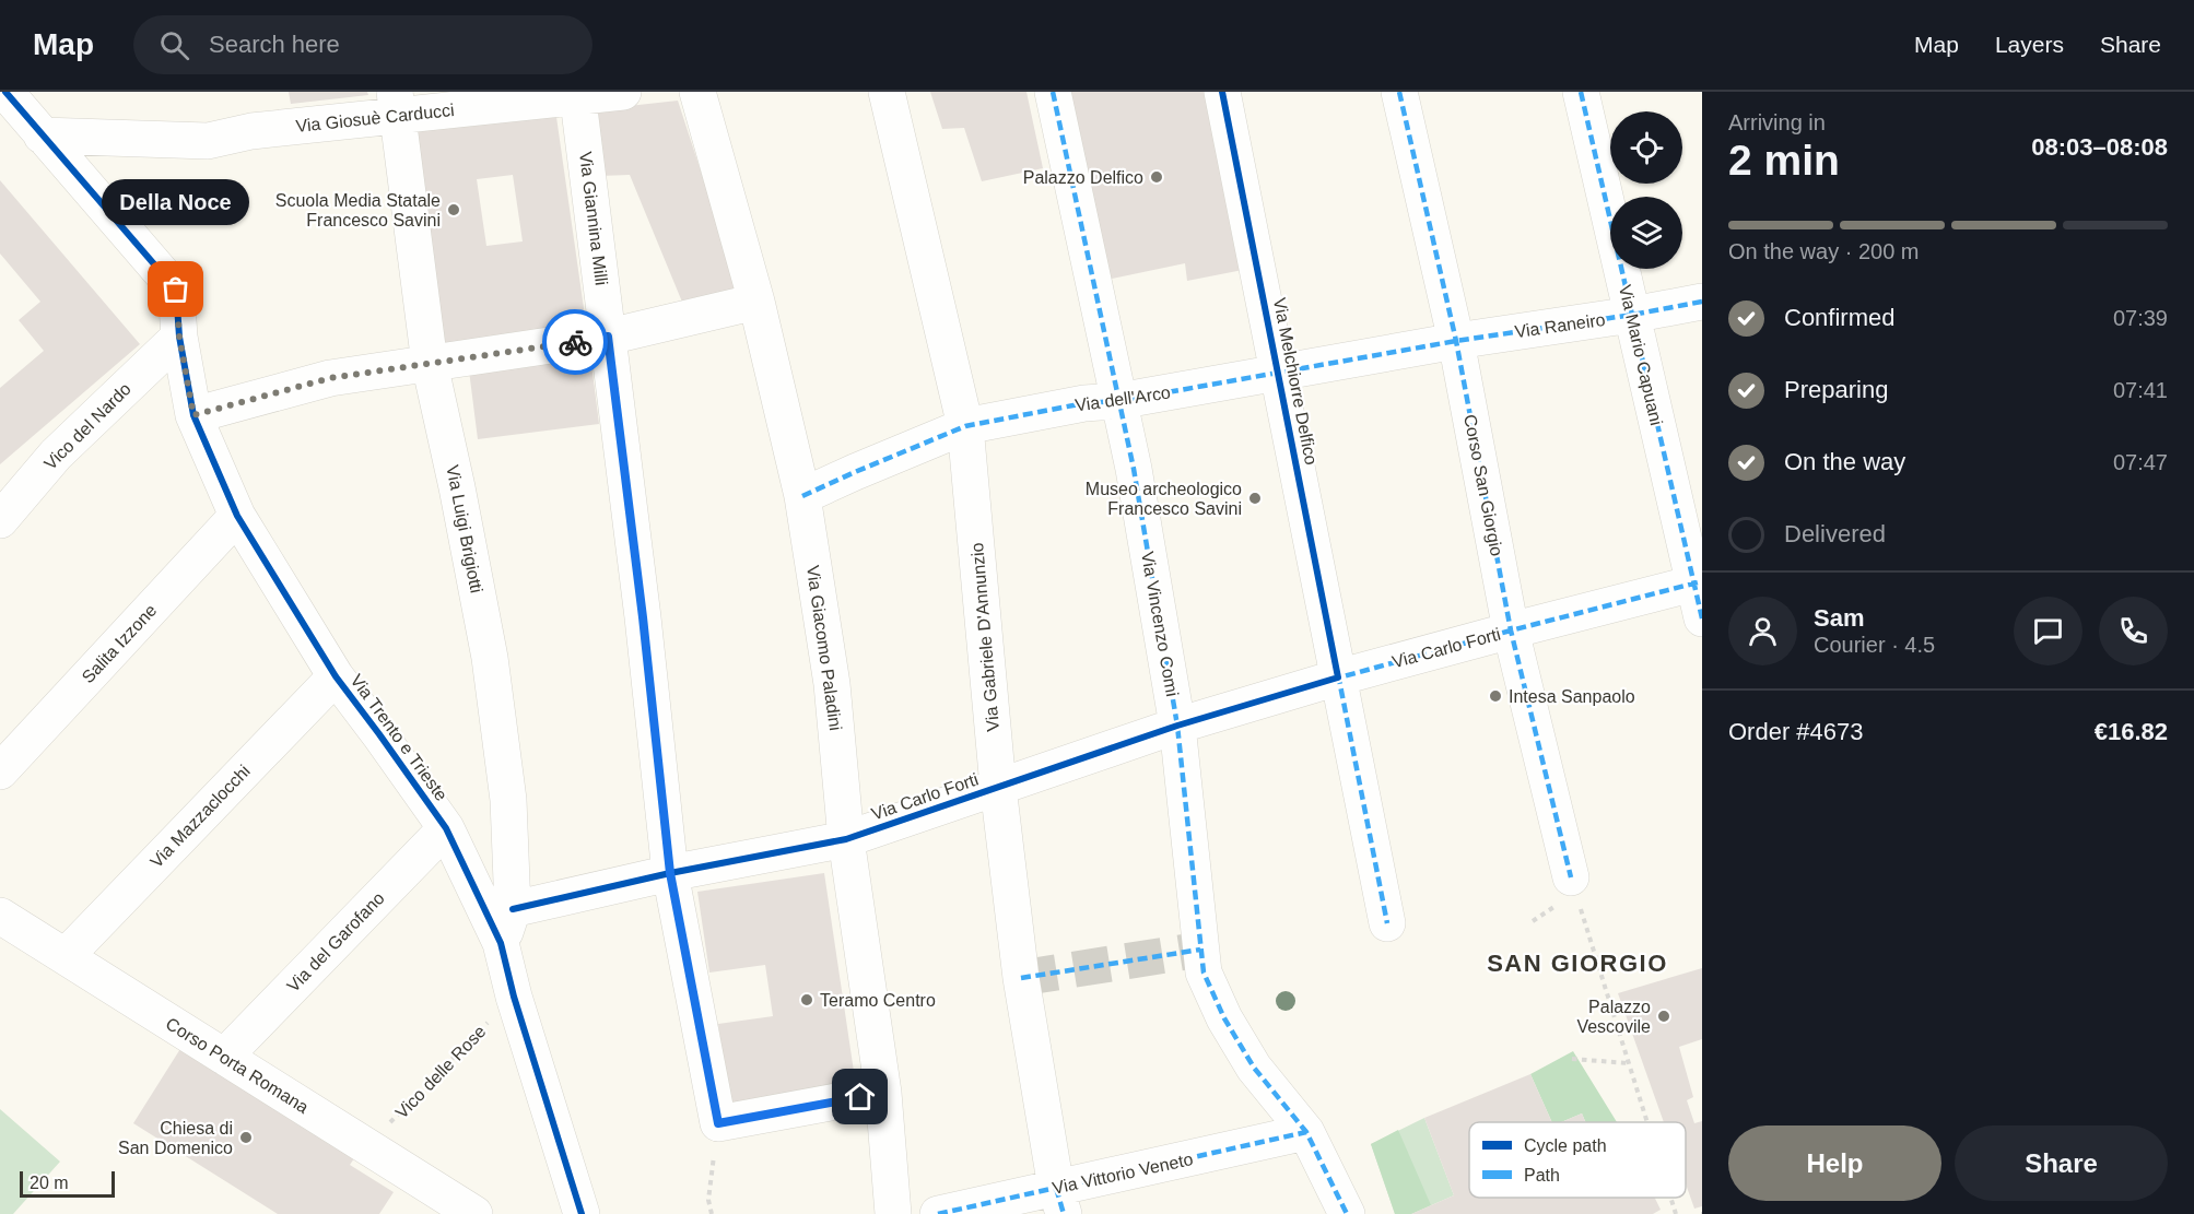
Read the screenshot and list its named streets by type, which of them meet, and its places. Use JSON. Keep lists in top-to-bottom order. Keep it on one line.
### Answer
{"streets":{"street":["Via Giosuè Carducci","Via Giannina Milli","Via Raneiro","Via Mario Capuani","Via Melchiorre Delfico","Via dell'Arco","Vico del Nardo","Corso San Giorgio","Via Luigi Brigiotti","Via Vincenzo Comi","Via Gabriele D'Annunzio","Salita Izzone","Via Giacomo Paladini","Via Carlo Forti","Via Trento e Trieste","Via Mazzaclocchi","Via del Garofano","Corso Porta Romana","Via Vittorio Veneto"],"path":["Vico delle Rose"]},"crossings":[["Via Giosuè Carducci","Via Giannina Milli"],["Via Giosuè Carducci","Via Luigi Brigiotti"],["Via Giosuè Carducci","Via Trento e Trieste"],["Via Giannina Milli","Via Carlo Forti"],["Via Raneiro","Via Mario Capuani"],["Via Raneiro","Via dell'Arco"],["Via Raneiro","Corso San Giorgio"],["Via Mario Capuani","Via Carlo Forti"],["Via Melchiorre Delfico","Via dell'Arco"],["Via Melchiorre Delfico","Via Carlo Forti"],["Via dell'Arco","Corso San Giorgio"],["Via dell'Arco","Via Vincenzo Comi"],["Via dell'Arco","Via Gabriele D'Annunzio"],["Via dell'Arco","Via Giacomo Paladini"],["Vico del Nardo","Via Trento e Trieste"],["Corso San Giorgio","Via Carlo Forti"],["Via Luigi Brigiotti","Via Carlo Forti"],["Via Luigi Brigiotti","Via Trento e Trieste"],["Via Vincenzo Comi","Via Carlo Forti"],["Via Vincenzo Comi","Via Vittorio Veneto"],["Via Gabriele D'Annunzio","Via Carlo Forti"],["Via Gabriele D'Annunzio","Via Vittorio Veneto"],["Salita Izzone","Via Trento e Trieste"],["Via Giacomo Paladini","Via Carlo Forti"],["Via Trento e Trieste","Via Mazzaclocchi"],["Via Trento e Trieste","Via del Garofano"],["Via Trento e Trieste","Vico delle Rose"],["Via Mazzaclocchi","Corso Porta Romana"],["Via del Garofano","Corso Porta Romana"],["Corso Porta Romana","Vico delle Rose"]],"districts":["SAN GIORGIO"],"places":["Palazzo Delfico","Scuola Media Statale Francesco Savini","Della Noce","Museo archeologico Francesco Savini","Intesa Sanpaolo","Teramo Centro","Palazzo Vescovile","Chiesa di San Domenico"],"legend":["Cycle path","Path"],"scale_bar":"20 m","page":{"header":"Map","search":"Search here","nav":["Map","Layers","Share"],"heading":["2 min","Arriving in","08:03–08:08"],"panel":["Sam","Courier · 4.5","Order #4673","€16.82"],"bubble":"Della Noce","bar":"On the way · 200 m","list":[["Confirmed","07:39"],["Preparing","07:41"],["On the way","07:47"],"Delivered"],"buttons":["Help","Share"],"scale":"20 m"}}
